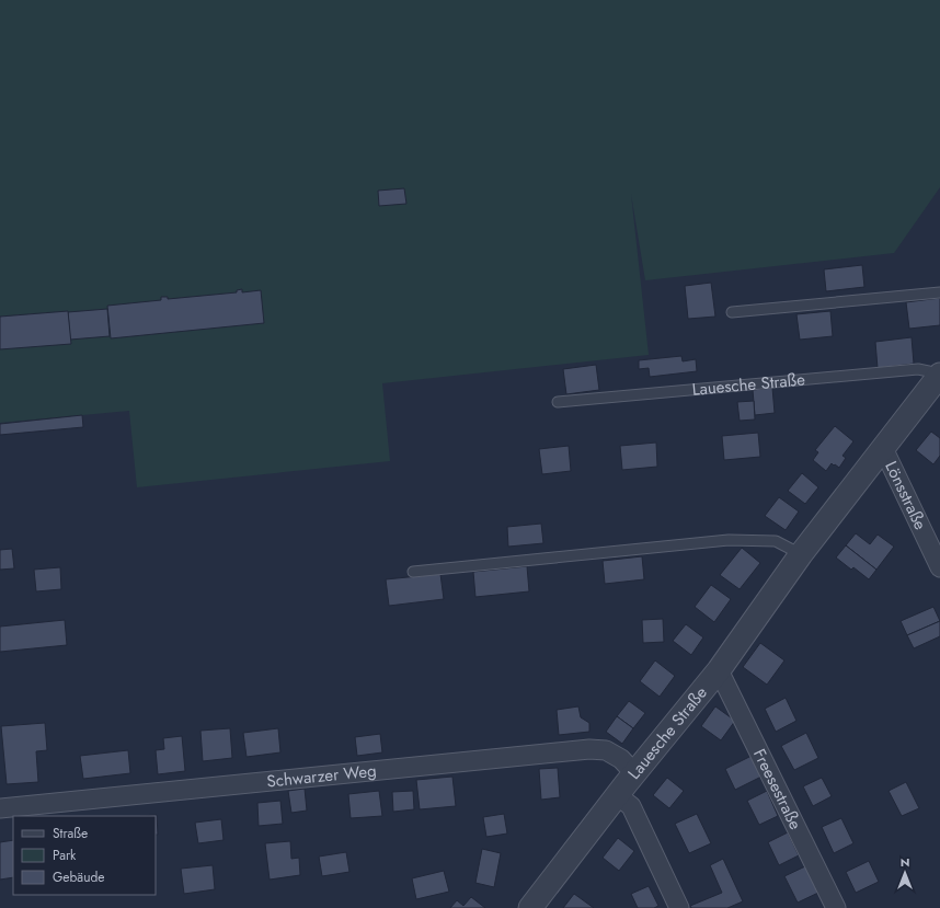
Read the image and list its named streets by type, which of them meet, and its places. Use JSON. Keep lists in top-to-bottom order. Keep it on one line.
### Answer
{"streets":{"street":["Lauesche Straße","Lönsstraße","Schwarzer Weg","Freesestraße"]},"crossings":[["Lauesche Straße","Lönsstraße"],["Lauesche Straße","Schwarzer Weg"],["Lauesche Straße","Freesestraße"]],"legend":["Straße","Park","Gebäude"],"north":"top"}
